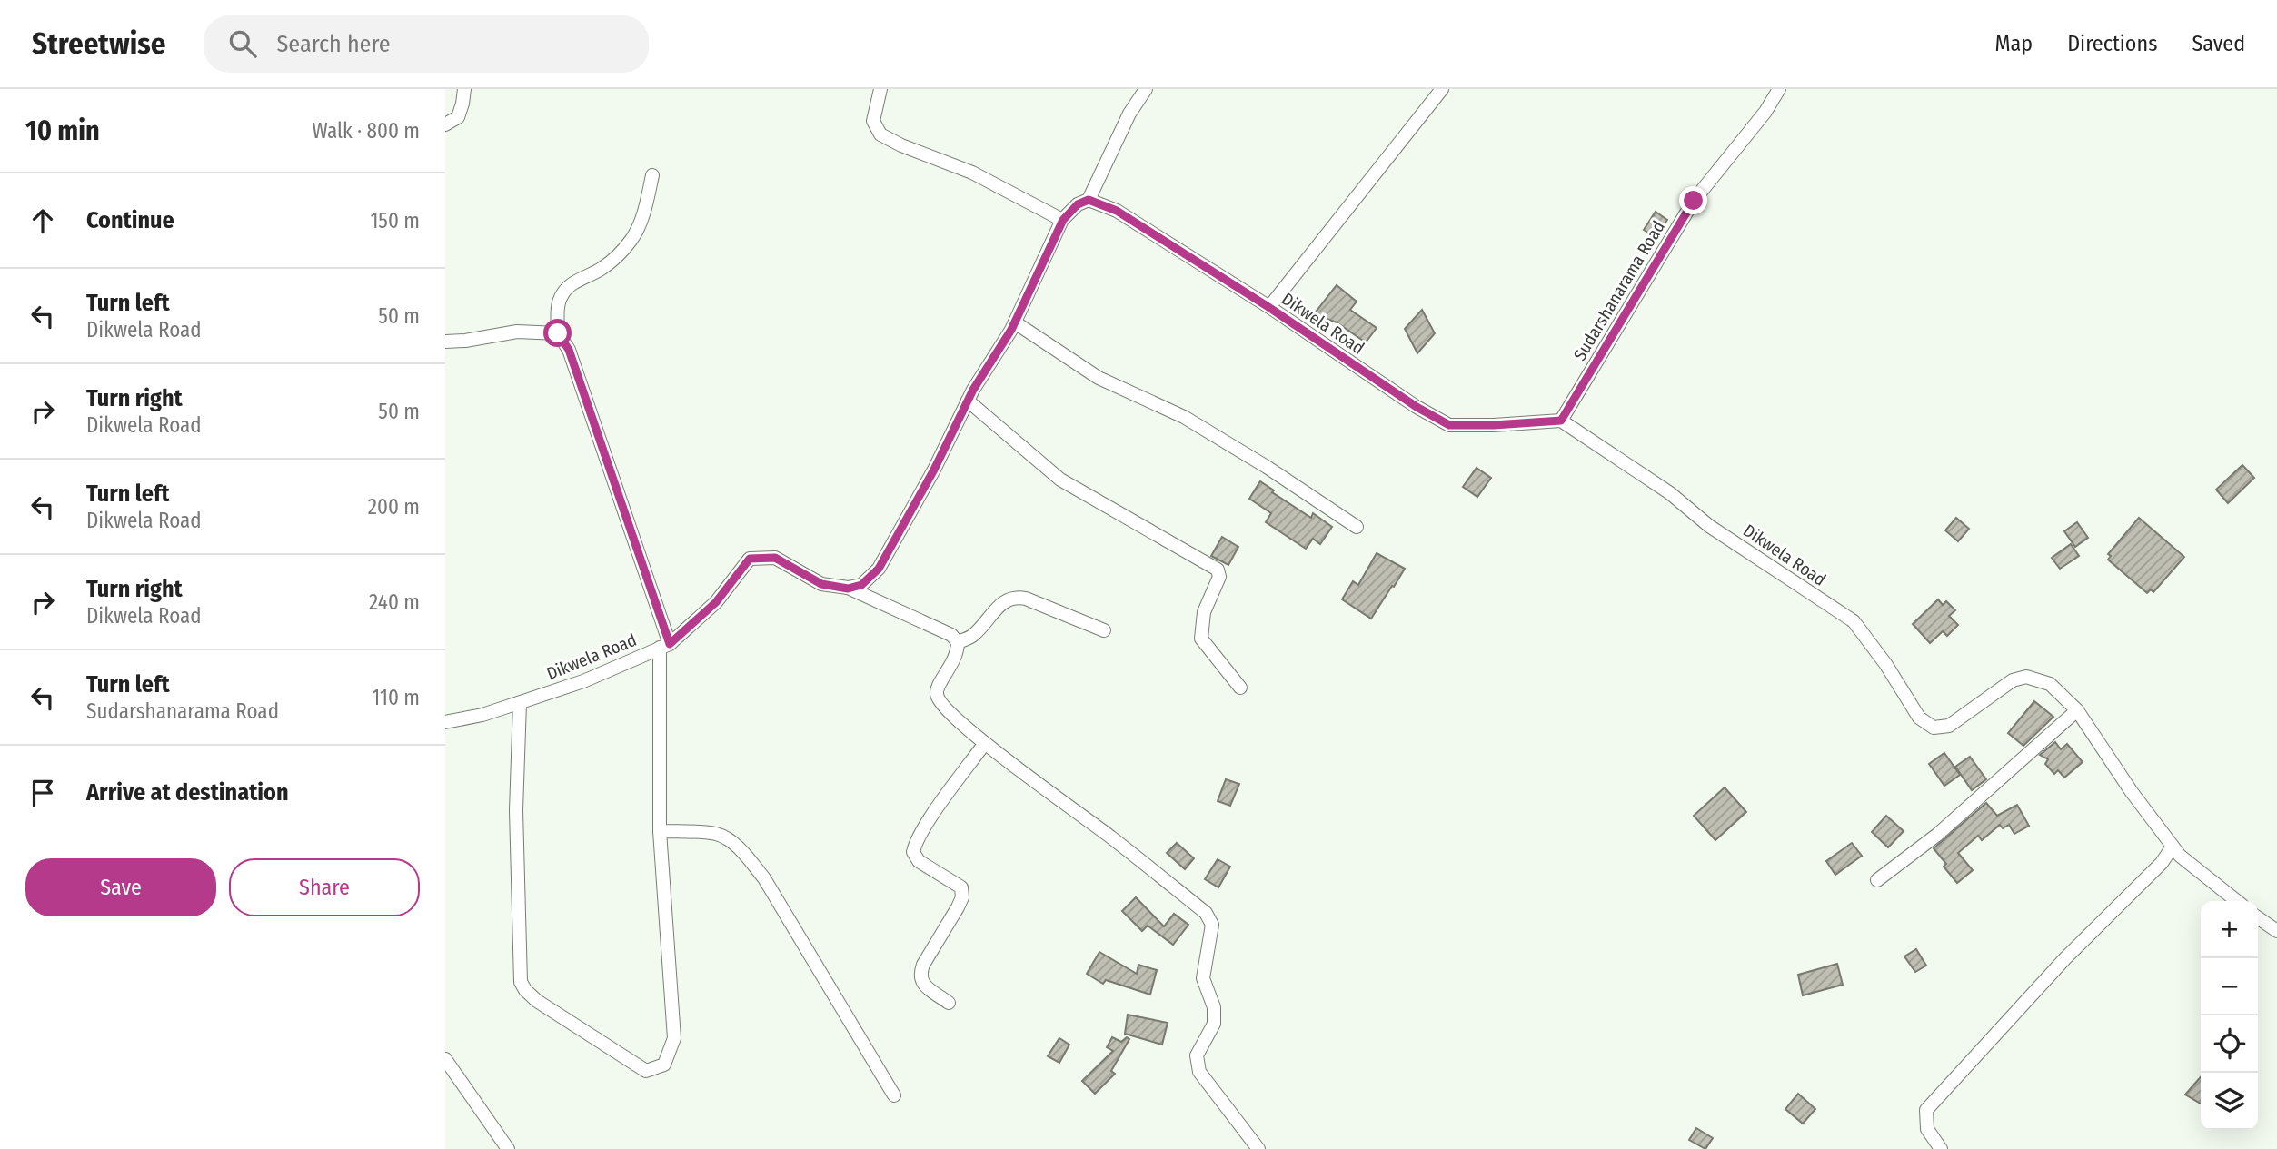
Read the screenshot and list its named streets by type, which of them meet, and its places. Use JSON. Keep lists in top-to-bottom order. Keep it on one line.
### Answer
{"streets":{"street":["Sudarshanarama Road","Dikwela Road"]},"crossings":[["Sudarshanarama Road","Dikwela Road"]],"page":{"header":"Streetwise","search":"Search here","nav":["Map","Directions","Saved"],"heading":["10 min","Walk · 800 m"],"list":[["Continue","150 m"],["Turn left","Dikwela Road","50 m"],["Turn right","Dikwela Road","50 m"],["Turn left","Dikwela Road","200 m"],["Turn right","Dikwela Road","240 m"],["Turn left","Sudarshanarama Road","110 m"],"Arrive at destination"],"buttons":["Save","Share"],"map_buttons":["+","−"]}}
